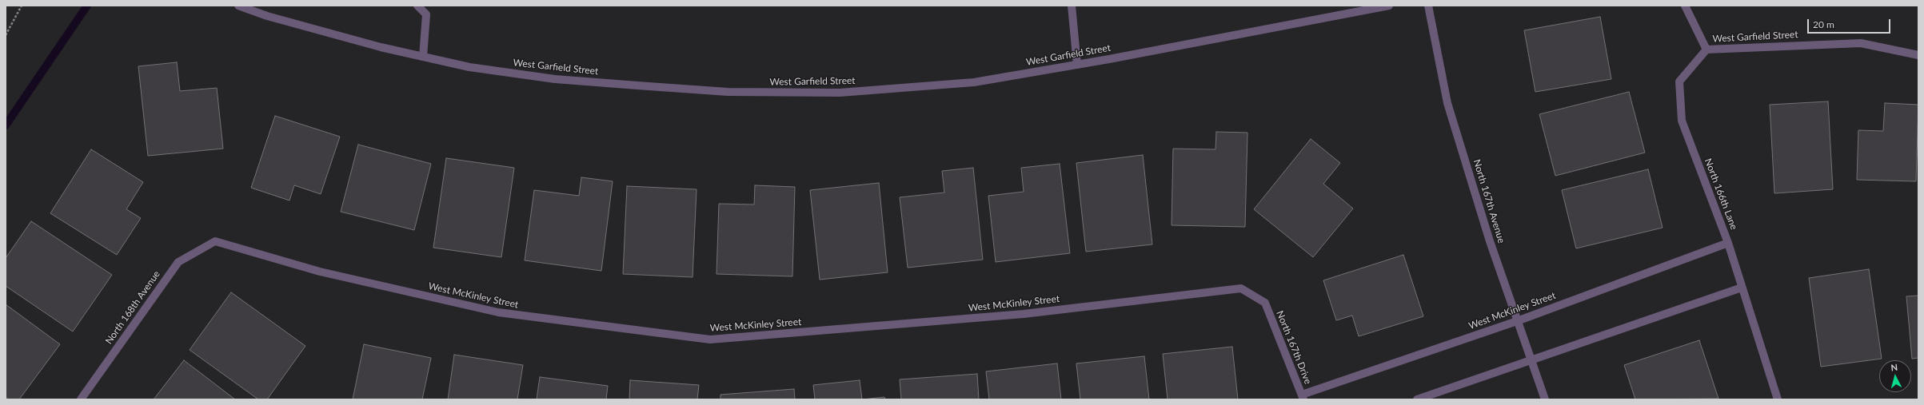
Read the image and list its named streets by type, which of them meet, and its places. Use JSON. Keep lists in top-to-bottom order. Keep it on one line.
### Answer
{"streets":{"street":["West Garfield Street","North 166th Lane","North 167th Avenue","West McKinley Street","North 168th Avenue","North 167th Drive"]},"crossings":[["West Garfield Street","North 166th Lane"],["North 166th Lane","West McKinley Street"],["North 167th Avenue","West McKinley Street"],["West McKinley Street","North 168th Avenue"],["West McKinley Street","North 167th Drive"]],"scale_bar":"20 m","north":"top"}
